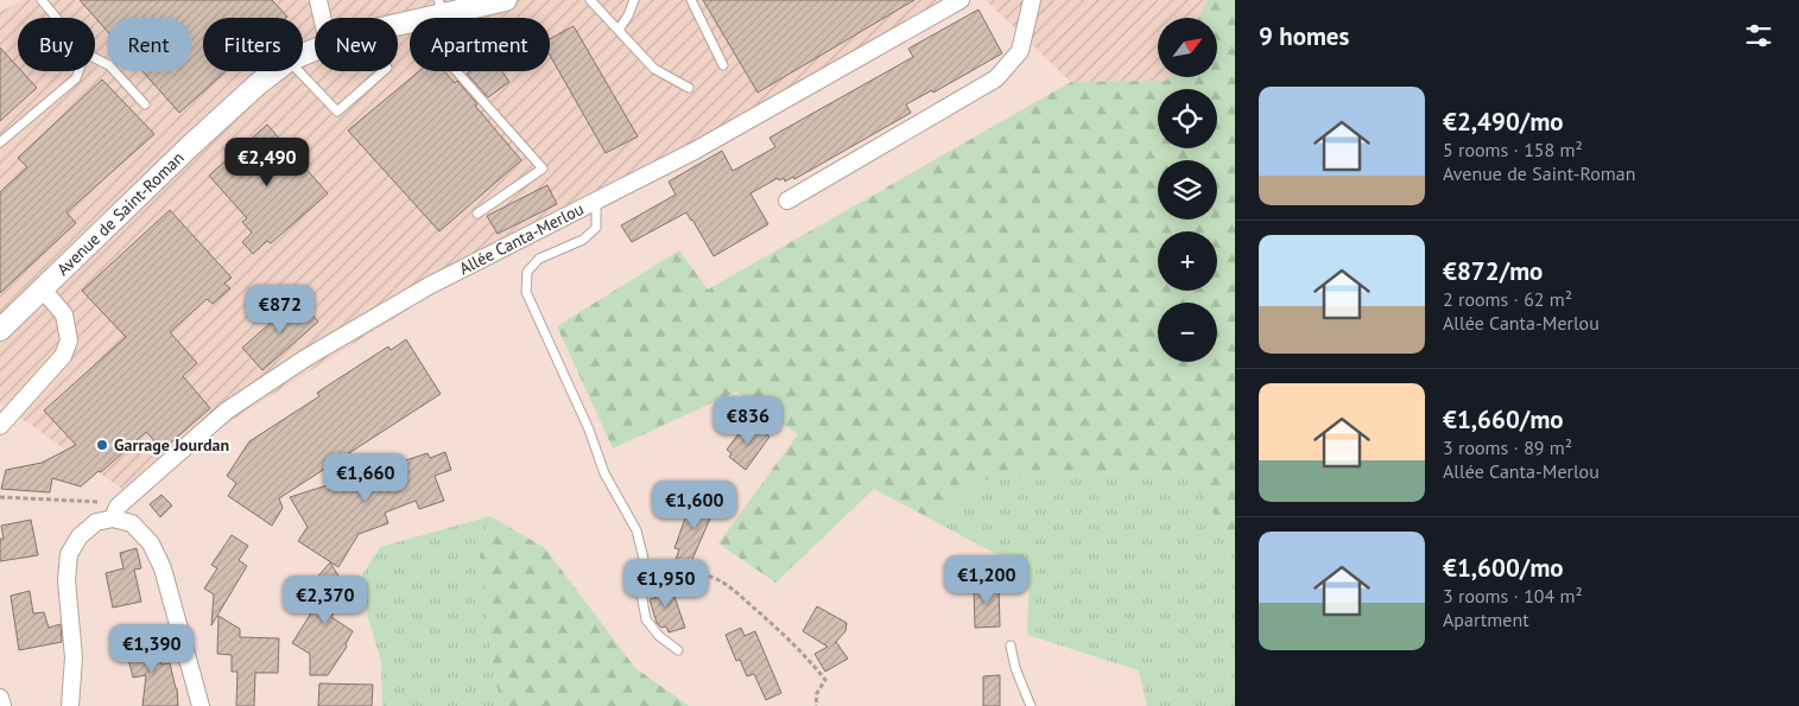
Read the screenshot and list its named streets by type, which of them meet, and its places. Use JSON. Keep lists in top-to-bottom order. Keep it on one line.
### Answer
{"streets":{"street":["Avenue de Saint-Roman","Allée Canta-Merlou"]},"places":["Garrage Jourdan"],"north":"top right","page":{"heading":"9 homes","map_buttons":["+","−"],"chip":["Buy","Rent","Filters","New","Apartment"],"list":[{"name":"€2,490/mo","note":"5 rooms · 158 m² · Avenue de Saint-Roman"},{"name":"€872/mo","note":"2 rooms · 62 m² · Allée Canta-Merlou"},{"name":"€1,660/mo","note":"3 rooms · 89 m² · Allée Canta-Merlou"},{"name":"€1,600/mo","note":"3 rooms · 104 m² · Apartment"}],"price":["€2,490","€872","€836","€1,660","€1,600","€1,200","€1,950","€2,370","€1,390"]}}
